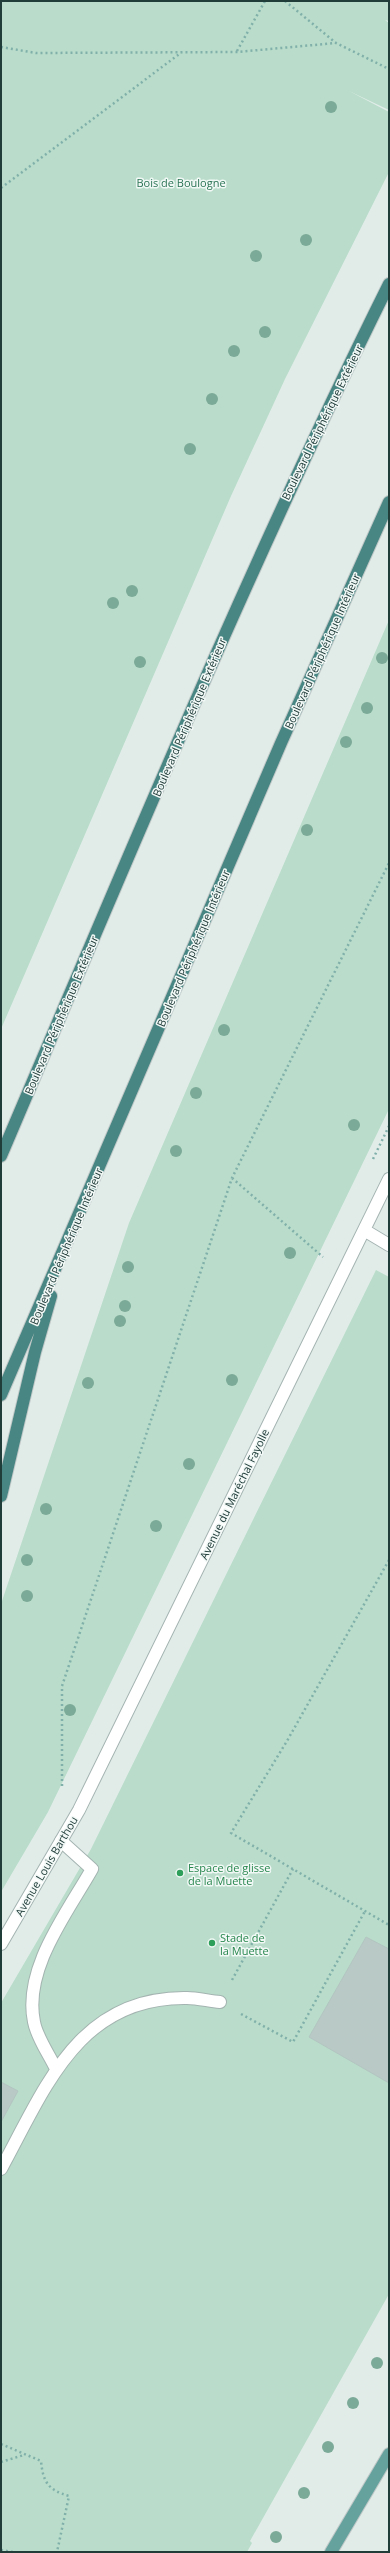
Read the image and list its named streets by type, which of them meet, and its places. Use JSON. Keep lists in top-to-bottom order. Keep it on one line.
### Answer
{"streets":{"highway":["Boulevard Périphérique Extérieur","Boulevard Périphérique Intérieur"],"street":["Avenue du Maréchal Fayolle","Avenue Louis Barthou"]},"crossings":[["Avenue du Maréchal Fayolle","Avenue Louis Barthou"]],"parks":["Bois de Boulogne"],"places":["Espace de glisse de la Muette","Stade de la Muette"]}
